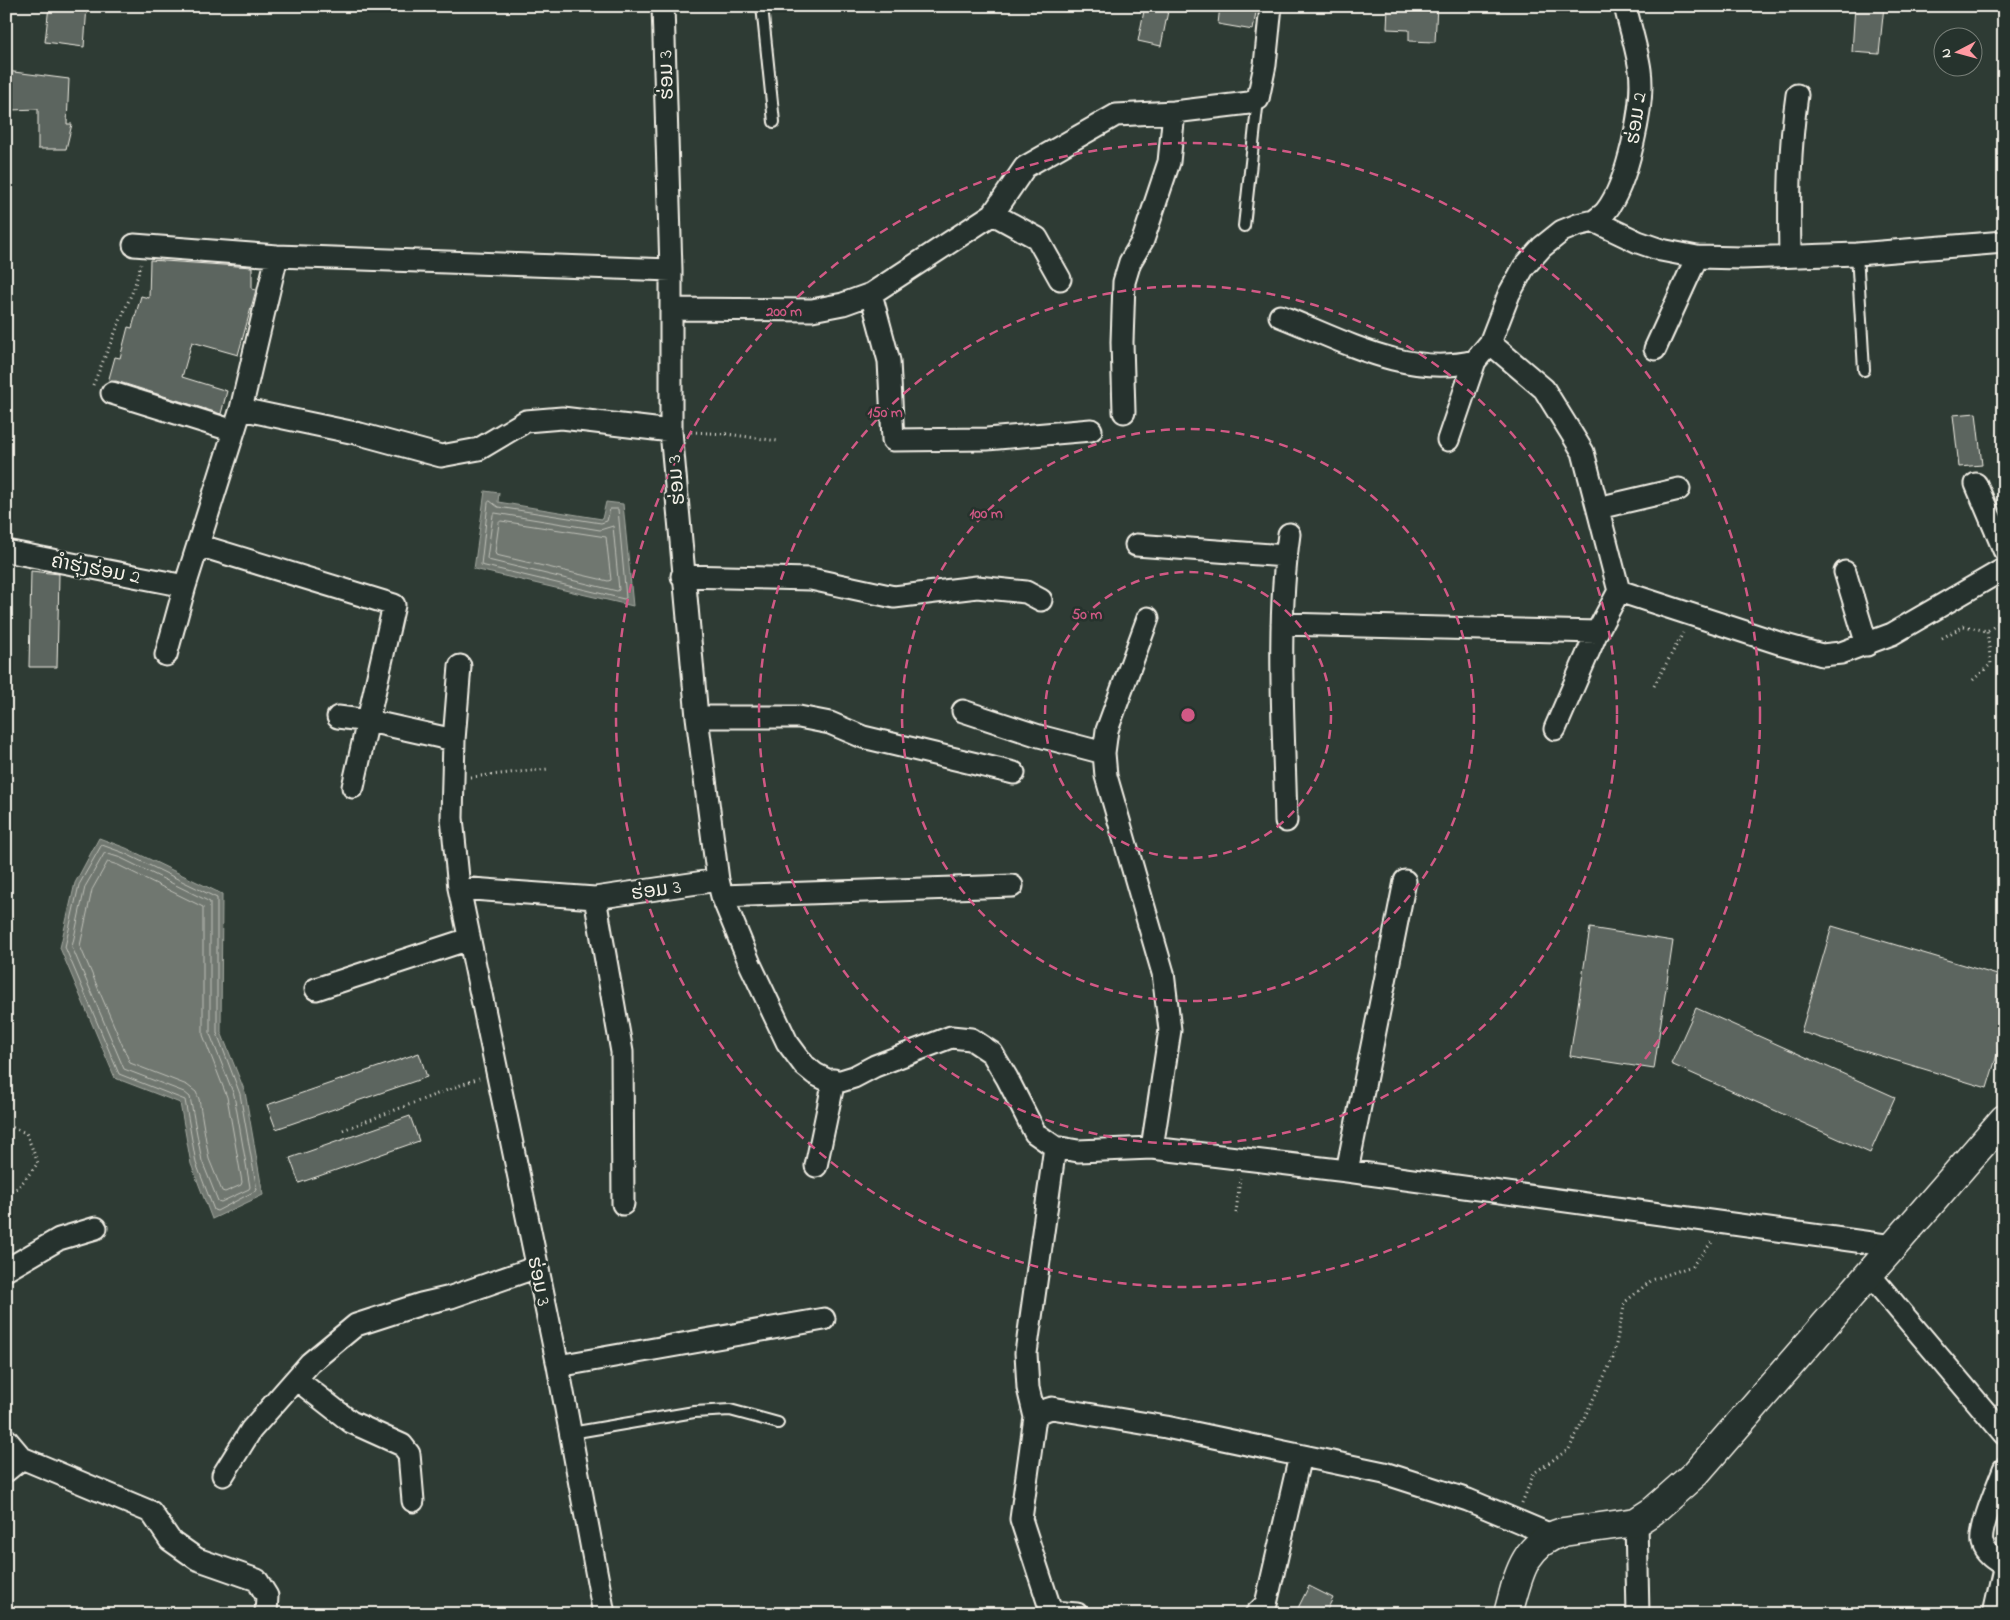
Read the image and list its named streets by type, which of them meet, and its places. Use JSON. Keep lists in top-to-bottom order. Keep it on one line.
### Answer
{"streets":{"street":["ຮ່ອມ 3","ຮ່ອມ 2","ຄໍາຮຸ່ງຮ່ອມ 2"]},"north":"left","rings":["200 m","150 m","100 m","50 m"]}
